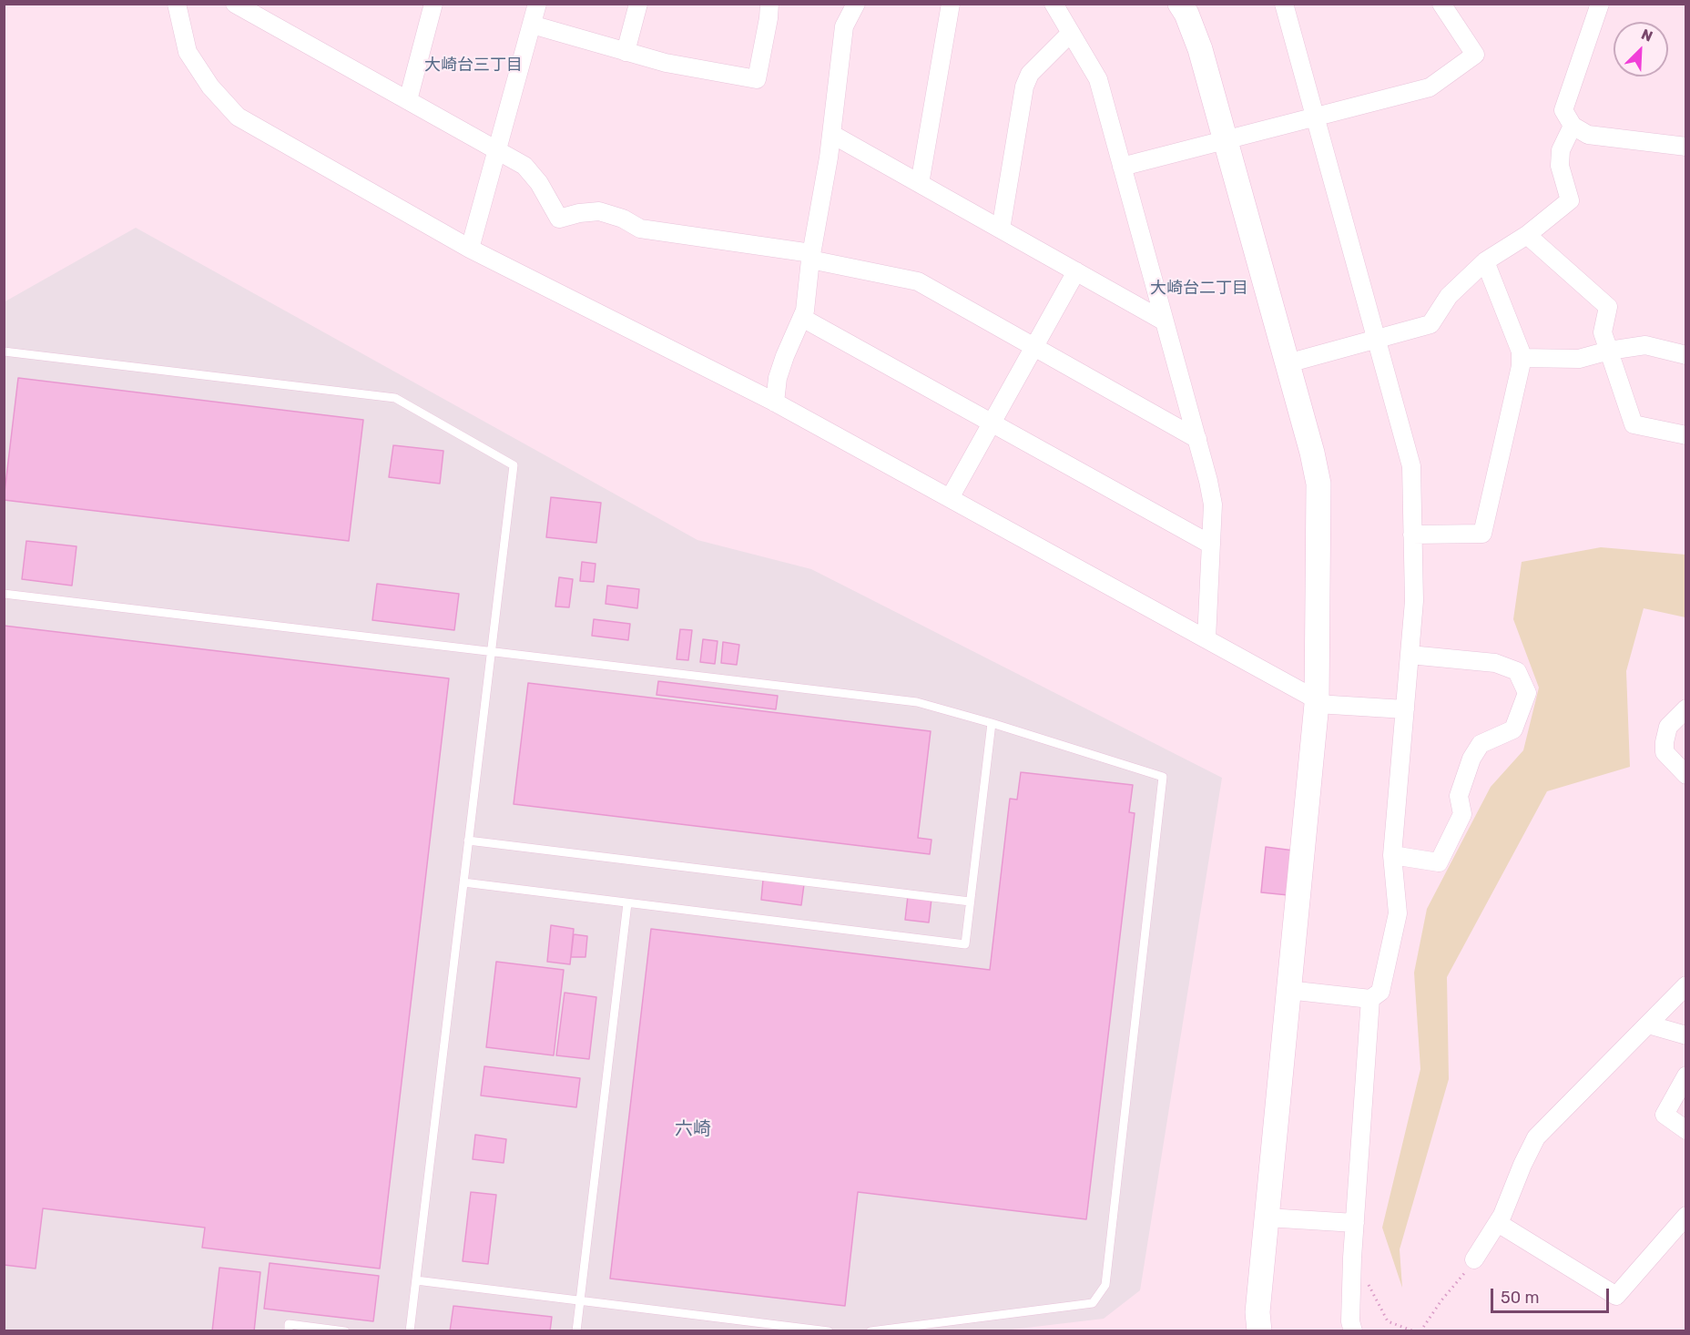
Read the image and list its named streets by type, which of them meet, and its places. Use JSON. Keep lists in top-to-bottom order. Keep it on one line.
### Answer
{"districts":["大崎台三丁目","大崎台二丁目","六崎"],"scale_bar":"50 m","north":"top right"}
